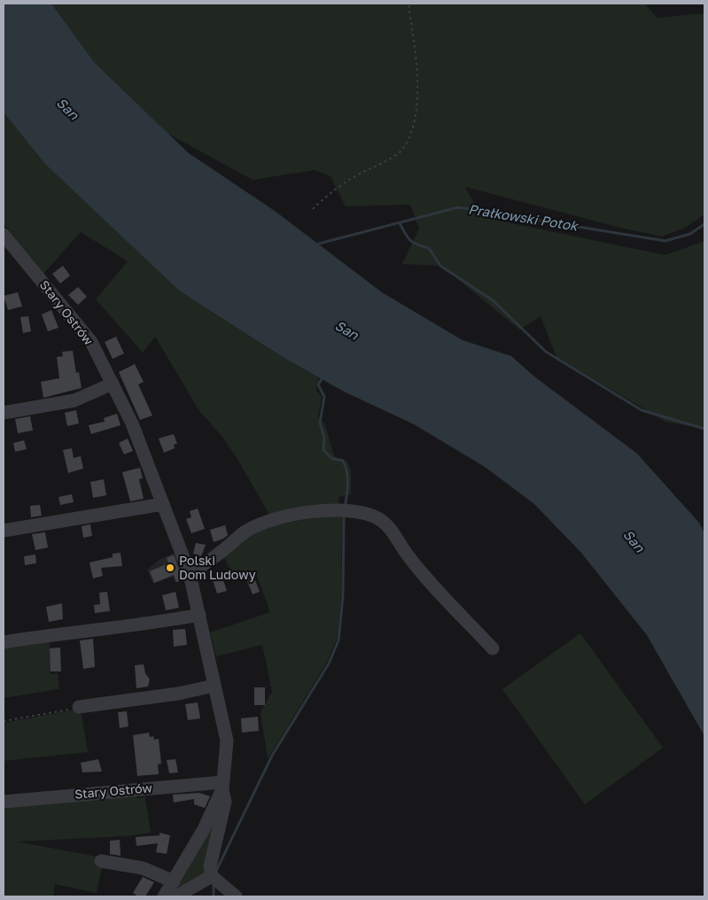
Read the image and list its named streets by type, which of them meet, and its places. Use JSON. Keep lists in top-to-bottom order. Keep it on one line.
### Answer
{"streets":{"street":["Stary Ostrów"]},"water":["San","Prałkowski Potok"],"places":["Polski Dom Ludowy"]}
